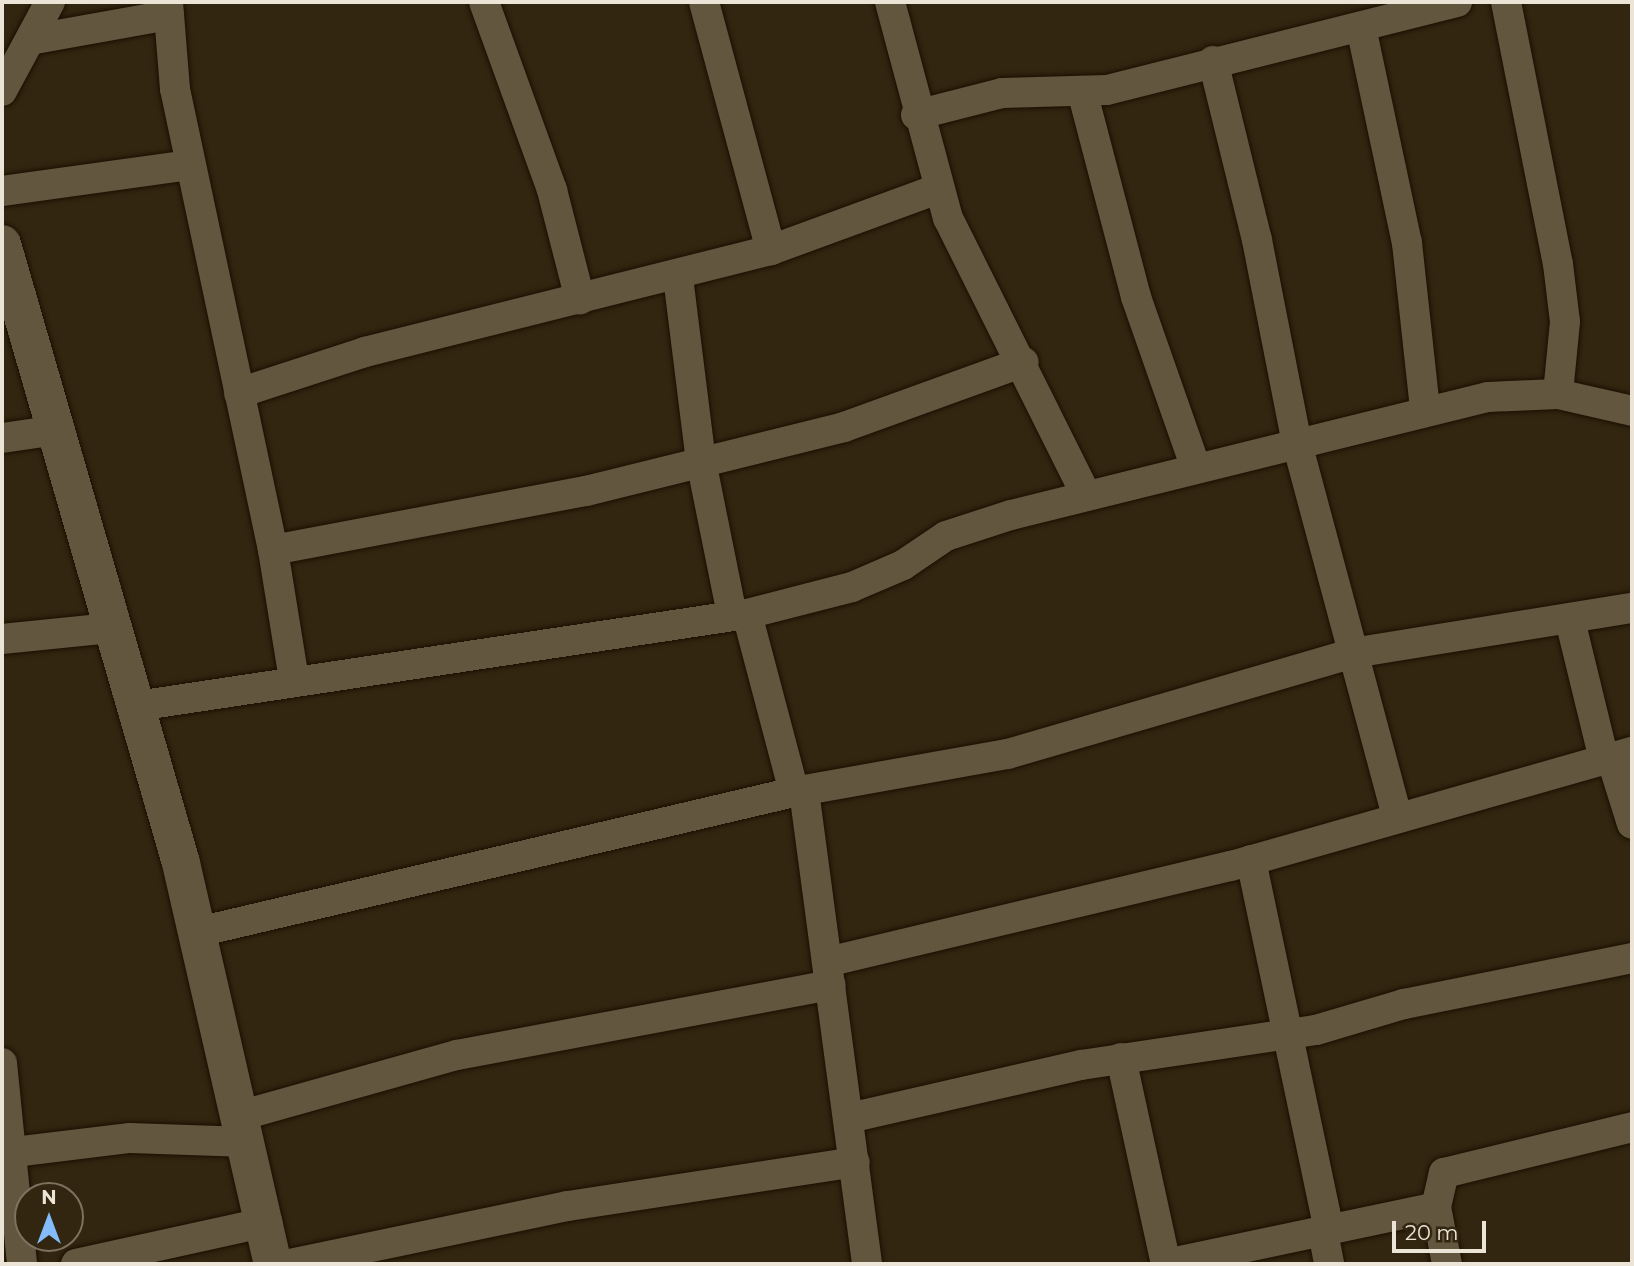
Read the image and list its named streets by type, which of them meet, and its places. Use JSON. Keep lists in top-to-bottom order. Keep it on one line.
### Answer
{"scale_bar":"20 m","north":"top"}
